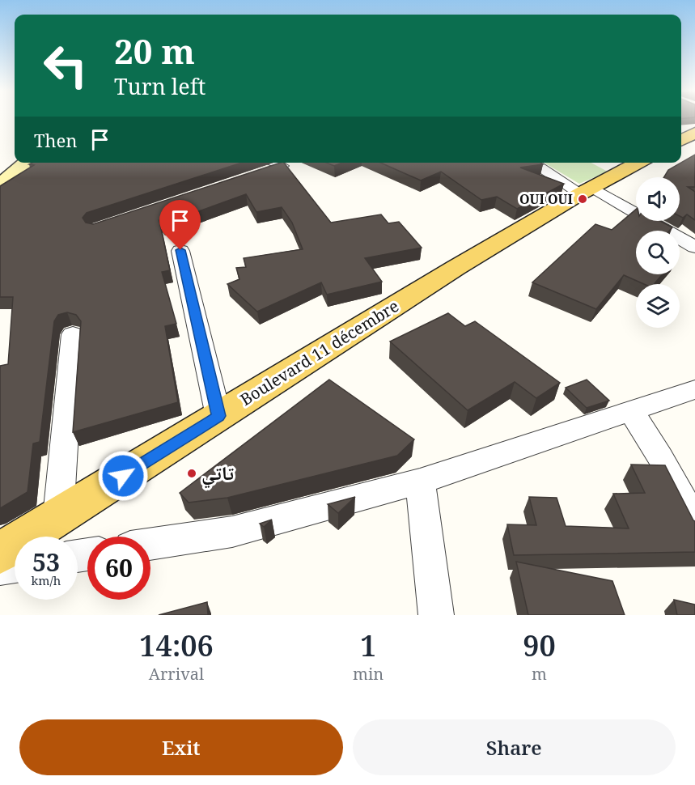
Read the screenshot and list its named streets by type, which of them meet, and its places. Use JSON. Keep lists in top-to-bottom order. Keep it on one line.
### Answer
{"streets":{"main road":["Boulevard 11 décembre"]},"places":["OUI OUI","تاتي"],"page":{"turn":["20 m","Turn left"],"then":"Then","speed":"53 km/h","limit":"60","eta":["14:06","Arrival","1","min","90","m"],"buttons":["Exit","Share"]}}
